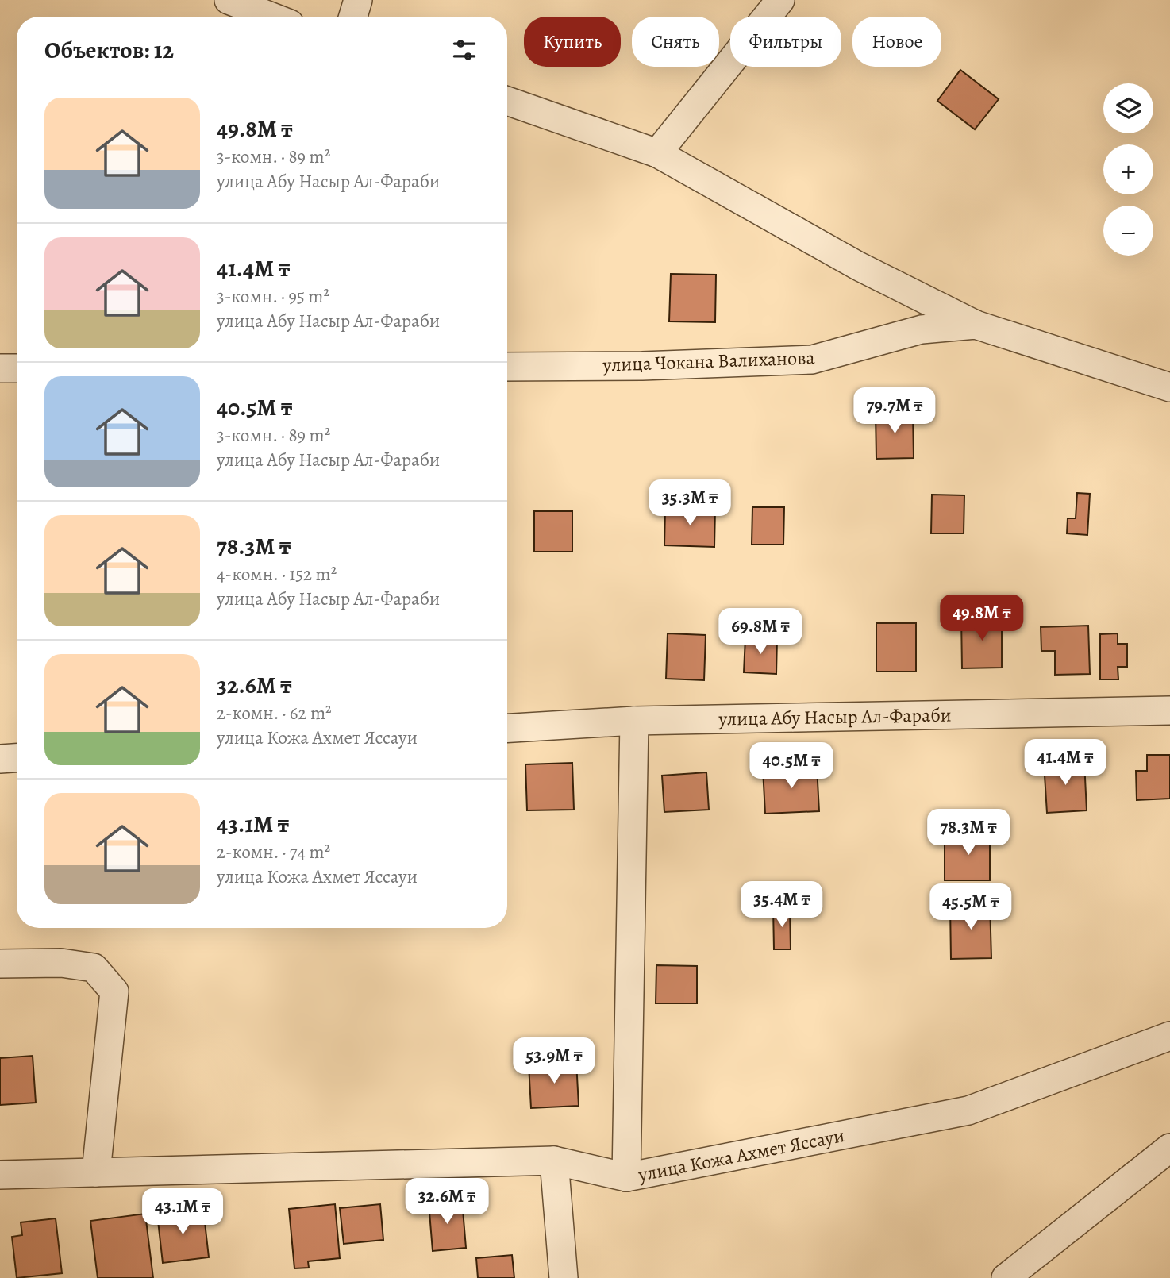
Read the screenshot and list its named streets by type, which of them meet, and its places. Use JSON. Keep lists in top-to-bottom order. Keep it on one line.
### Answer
{"streets":{"street":["улица Чокана Валиханова","улица Абу Насыр Ал-Фараби","улица Кожа Ахмет Яссауи"]},"page":{"chip":["Купить","Снять","Фильтры","Новое"],"heading":"Объектов: 12","map_buttons":["+","−"],"list":[{"name":"49.8M ₸","note":"3-комн. · 89 m² · улица Абу Насыр Ал-Фараби"},{"name":"41.4M ₸","note":"3-комн. · 95 m² · улица Абу Насыр Ал-Фараби"},{"name":"40.5M ₸","note":"3-комн. · 89 m² · улица Абу Насыр Ал-Фараби"},{"name":"78.3M ₸","note":"4-комн. · 152 m² · улица Абу Насыр Ал-Фараби"},{"name":"32.6M ₸","note":"2-комн. · 62 m² · улица Кожа Ахмет Яссауи"},{"name":"43.1M ₸","note":"2-комн. · 74 m² · улица Кожа Ахмет Яссауи"}],"price":["79.7M ₸","35.3M ₸","49.8M ₸","69.8M ₸","41.4M ₸","40.5M ₸","78.3M ₸","35.4M ₸","45.5M ₸","53.9M ₸","32.6M ₸","43.1M ₸"]}}
